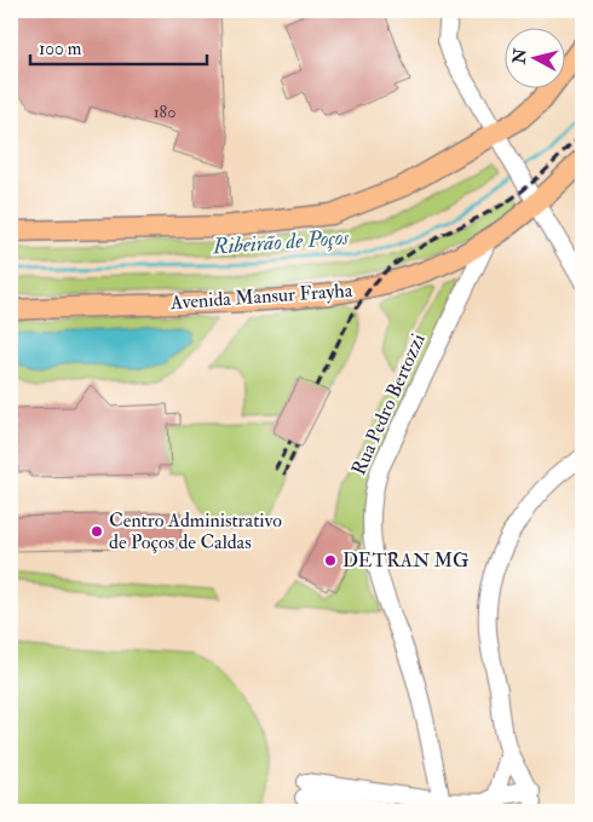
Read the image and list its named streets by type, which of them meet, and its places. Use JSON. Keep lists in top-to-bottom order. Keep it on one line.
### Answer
{"streets":{"main road":["Avenida Mansur Frayha"],"street":["Rua Pedro Bertozzi"]},"crossings":[["Avenida Mansur Frayha","Rua Pedro Bertozzi"]],"water":["Ribeirão de Poços"],"places":["Centro Administrativo de Poços de Caldas","DETRAN MG"],"house_numbers":["180"],"scale_bar":"100 m","north":"left"}
